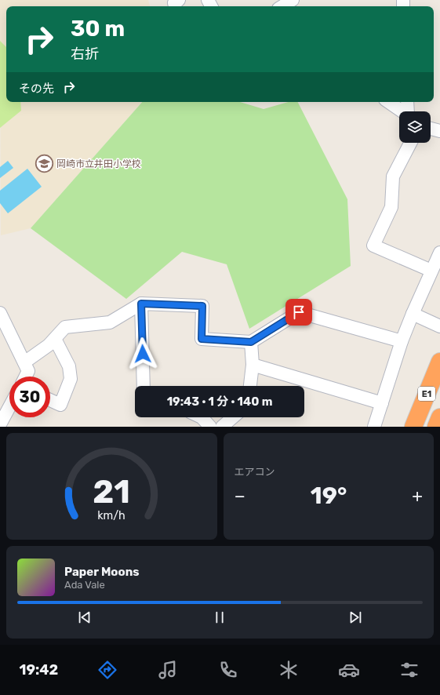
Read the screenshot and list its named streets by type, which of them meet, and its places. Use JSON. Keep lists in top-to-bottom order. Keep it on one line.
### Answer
{"streets":{"highway":["E1"]},"places":{"school or university":["岡崎市立井田小学校"]},"page":{"turn":["30 m","右折"],"then":"その先","limit":"30","trip":"19:43 · 1 分 · 140 m","tile":"エアコン","heat":["−","19°","+"],"song":["Paper Moons","Ada Vale"],"tabs":"19:42","gauge":["21","km/h"]}}
